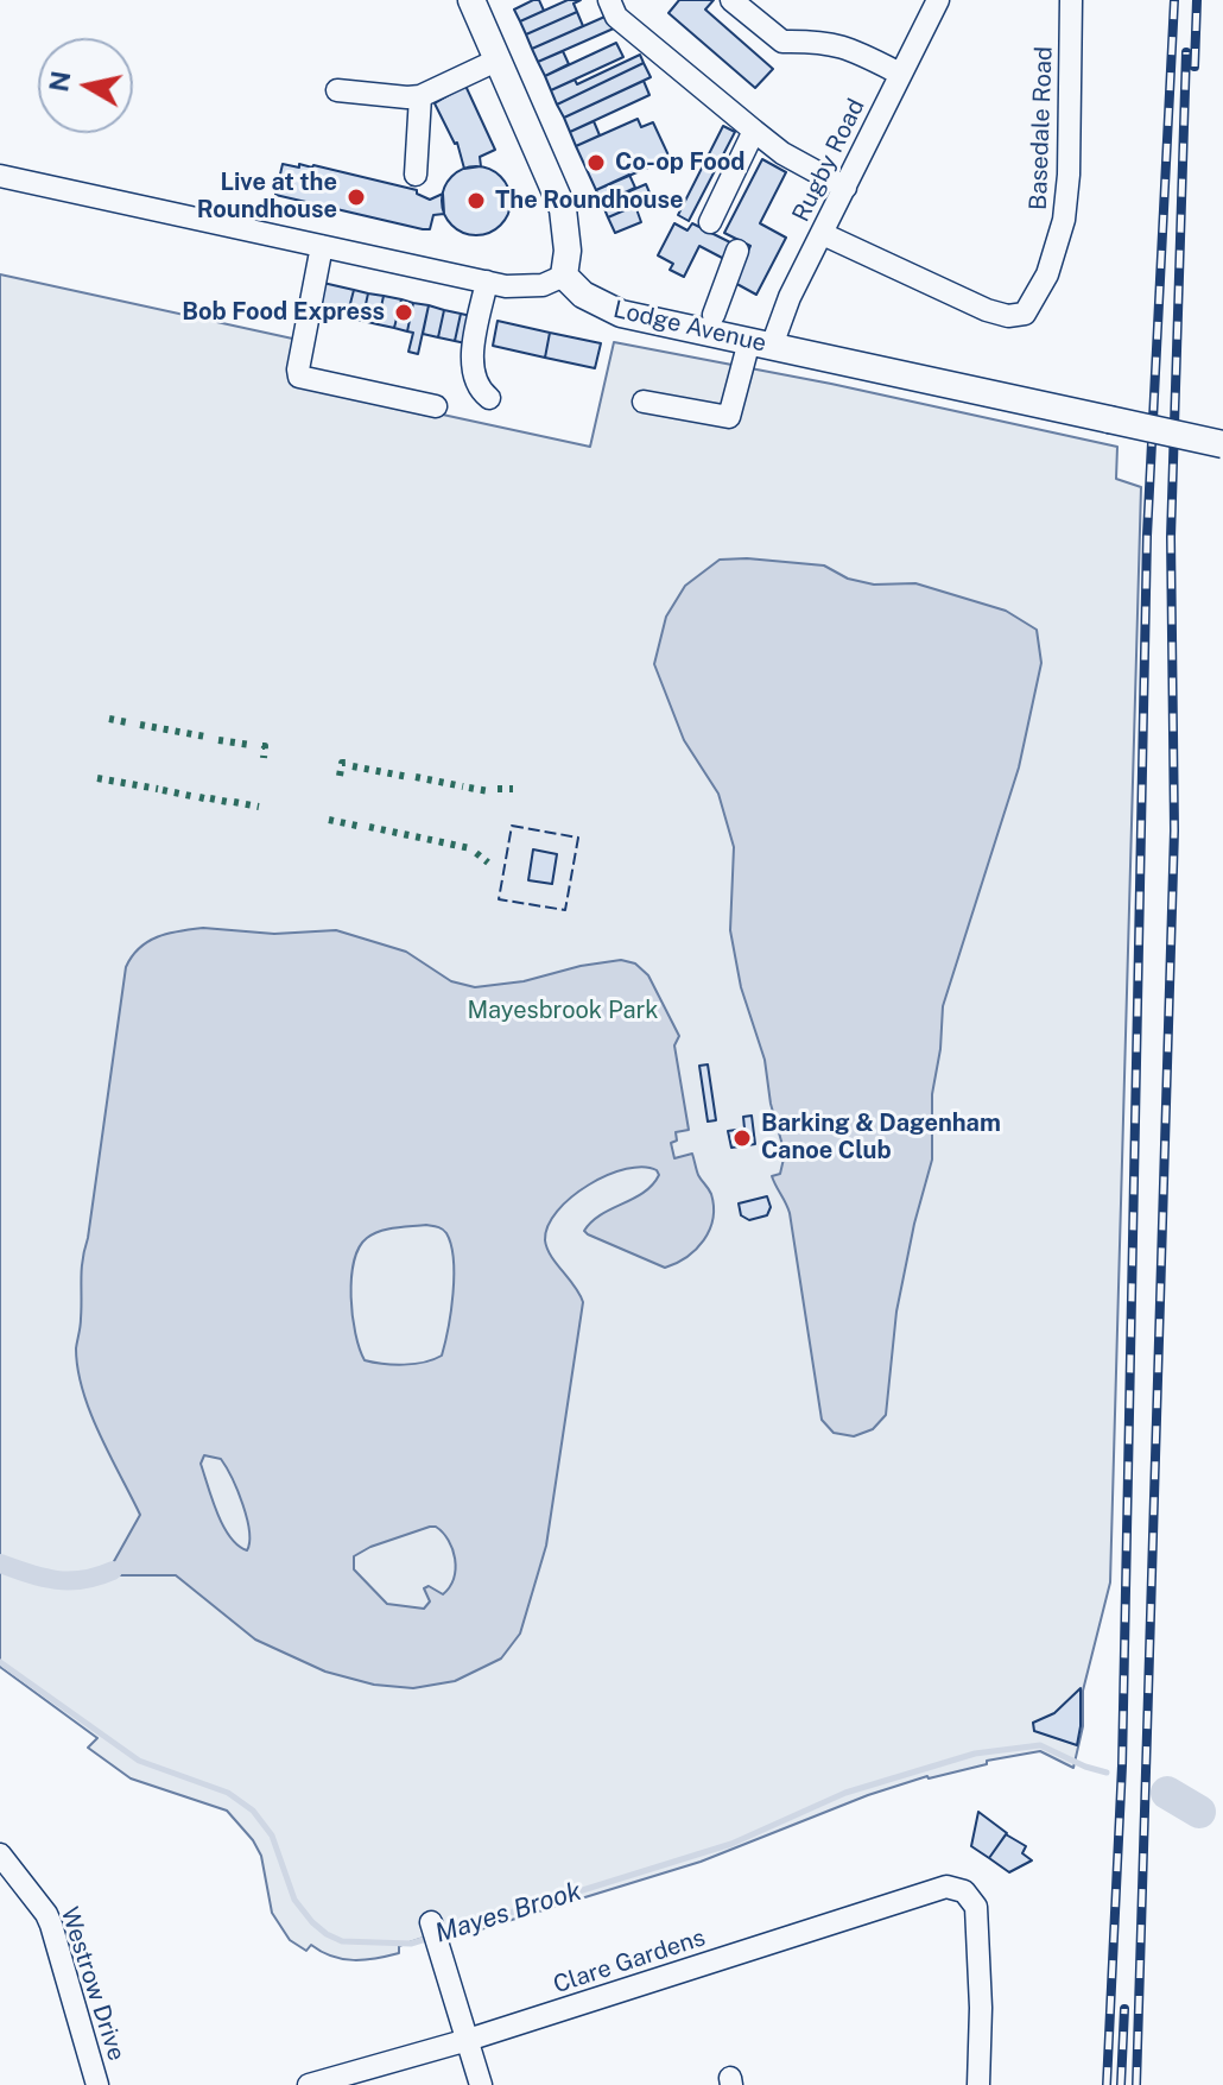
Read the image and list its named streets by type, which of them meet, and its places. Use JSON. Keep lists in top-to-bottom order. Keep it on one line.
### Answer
{"streets":{"main road":["Lodge Avenue"],"street":["Basedale Road","Rugby Road","Clare Gardens","Westrow Drive"]},"crossings":[["Basedale Road","Rugby Road"],["Rugby Road","Lodge Avenue"]],"water":["Mayes Brook"],"parks":["Mayesbrook Park"],"places":["Co-op Food","Live at the Roundhouse","The Roundhouse","Bob Food Express","Barking & Dagenham Canoe Club"],"north":"left"}
